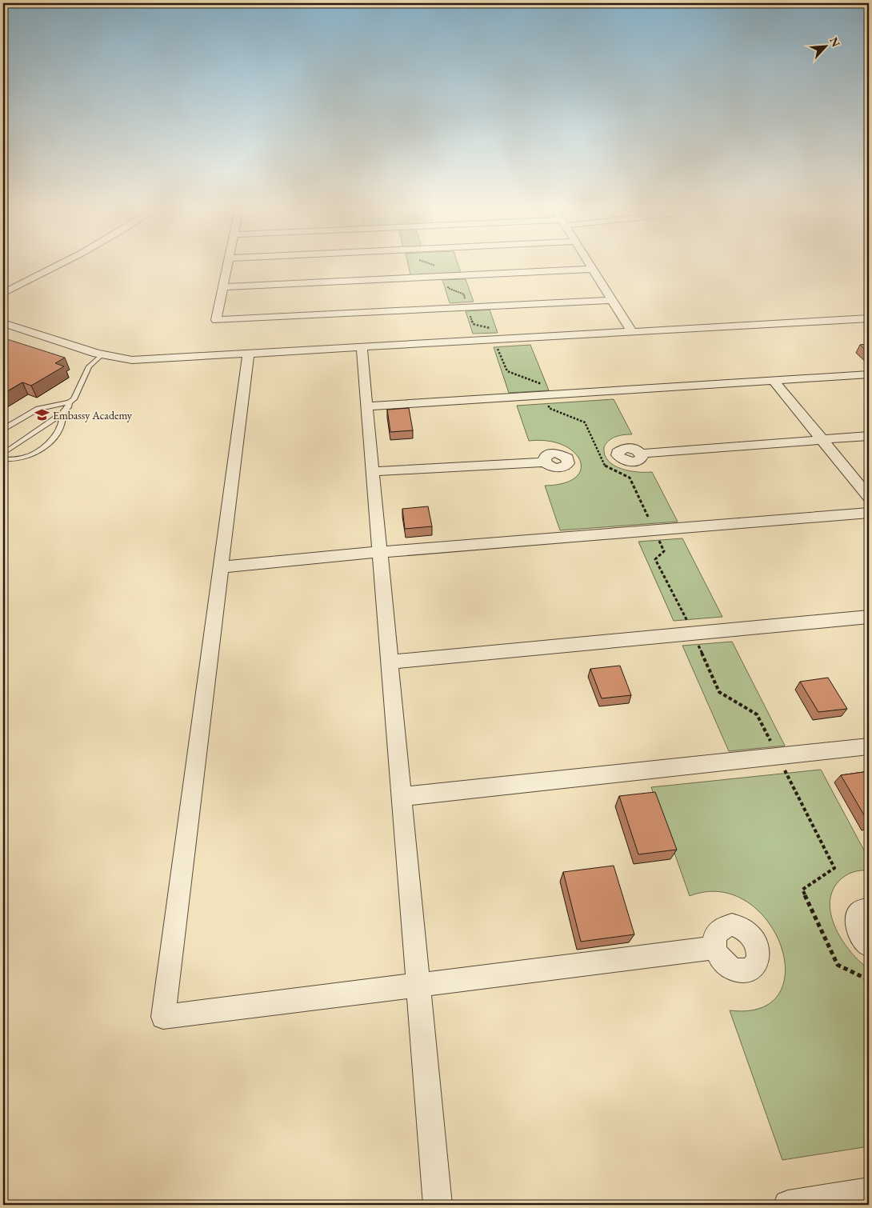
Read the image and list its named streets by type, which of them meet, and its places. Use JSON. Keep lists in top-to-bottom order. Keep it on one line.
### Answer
{"places":{"school or university":["Embassy Academy"]},"north":"top right"}
